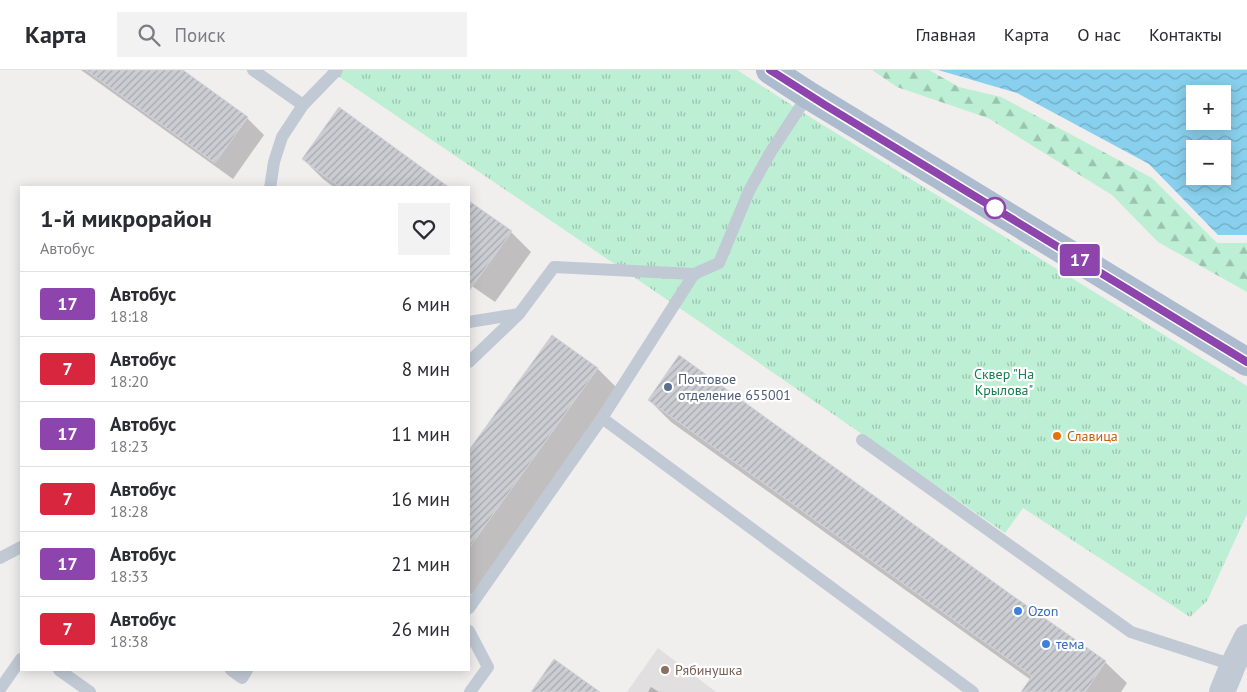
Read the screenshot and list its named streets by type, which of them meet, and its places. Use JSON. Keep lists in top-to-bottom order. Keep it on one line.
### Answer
{"parks":["Сквер \"На Крылова\""],"places":["Почтовое отделение 655001","Славица","Ozon","тема","Рябинушка"],"lines":["bus line 17"],"page":{"header":"Карта","search":"Поиск","nav":["Главная","Карта","О нас","Контакты"],"on_map":"17","map_buttons":["+","−"],"heading":["1-й микрорайон","Автобус"],"list":[{"mark":"17","name":"Автобус","note":"18:18","value":"6 мин"},{"mark":"7","name":"Автобус","note":"18:20","value":"8 мин"},{"mark":"17","name":"Автобус","note":"18:23","value":"11 мин"},{"mark":"7","name":"Автобус","note":"18:28","value":"16 мин"},{"mark":"17","name":"Автобус","note":"18:33","value":"21 мин"},{"mark":"7","name":"Автобус","note":"18:38","value":"26 мин"}]}}
